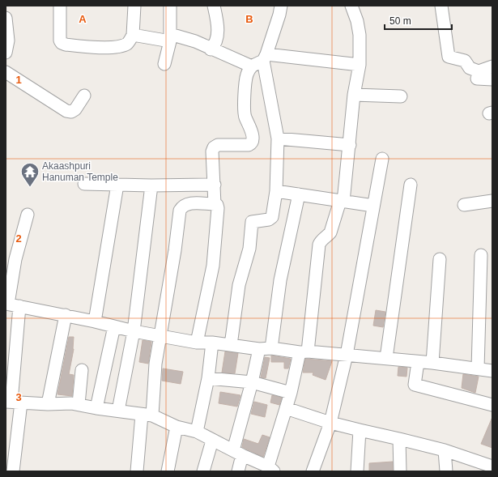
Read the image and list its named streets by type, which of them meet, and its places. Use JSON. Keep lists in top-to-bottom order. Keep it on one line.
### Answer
{"places":{"temple":["Akaashpuri Hanuman Temple"]},"scale_bar":"50 m","grid":{"columns":["A","B"],"rows":["1","2","3"]}}
